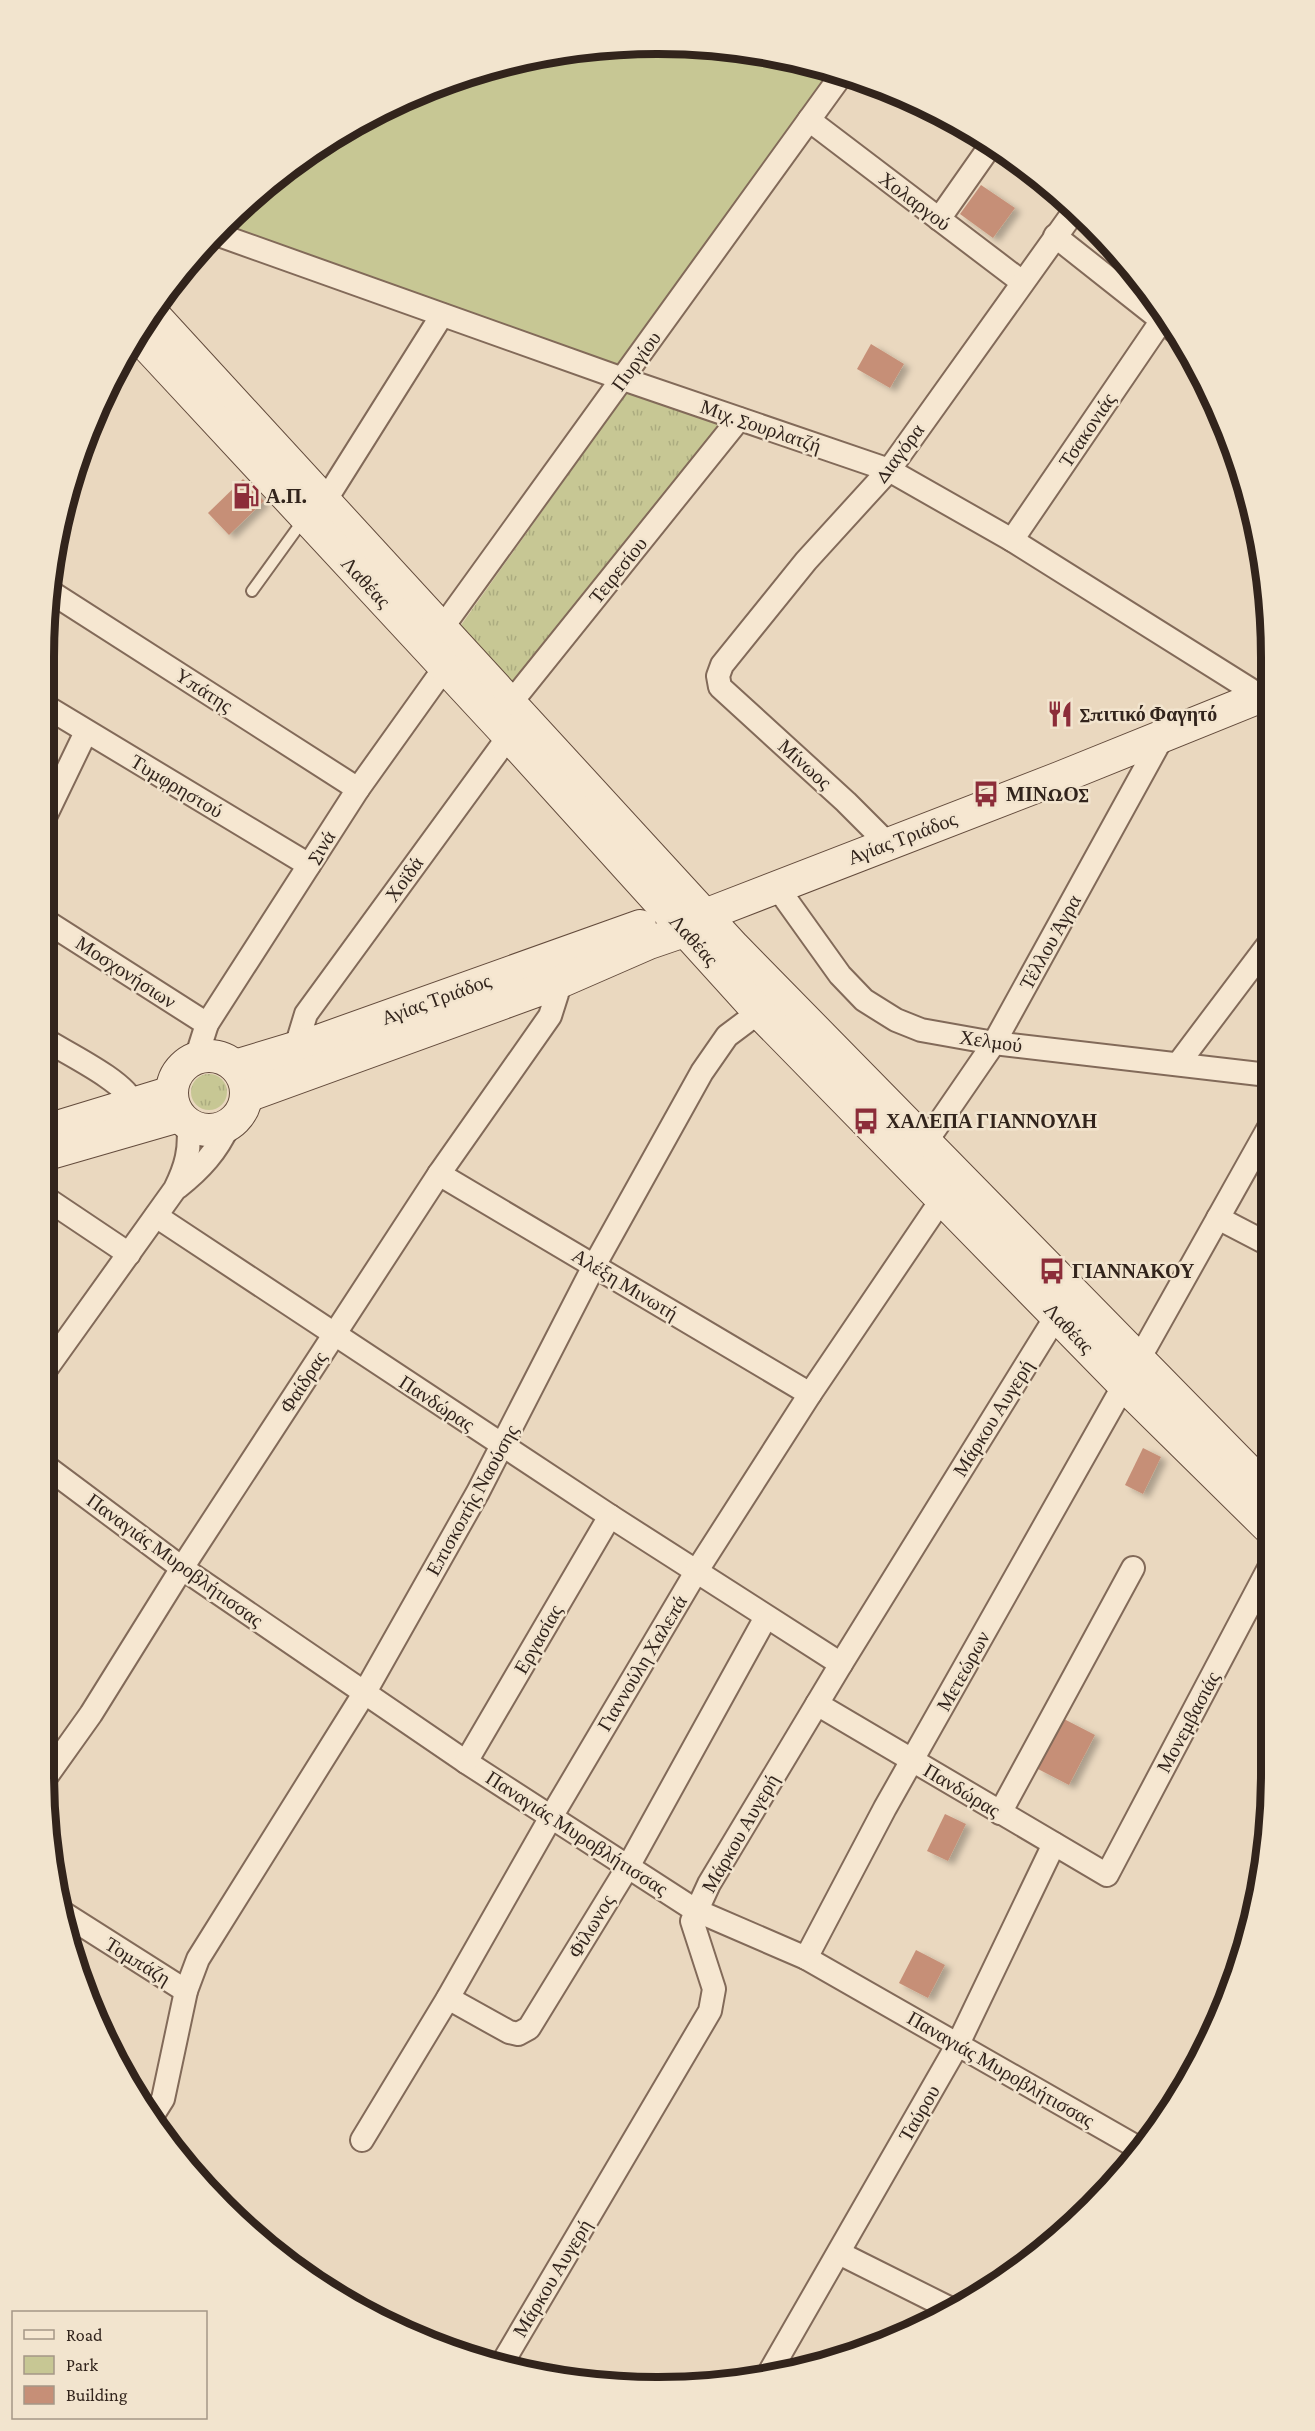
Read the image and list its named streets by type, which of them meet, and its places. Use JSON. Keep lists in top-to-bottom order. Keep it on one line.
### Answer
{"streets":{"street":["Χολαργού","Πυργίου","Μιχ. Σουρλατζή","Τσακονιάς","Διαγόρα","Τειρεσίου","Λαθέας","Υπάτης","Μίνωος","Τυμφρηστού","Αγίας Τριάδος","Σινά","Χοϊδά","Τέλλου Άγρα","Μοσχονήσιων","Χελμού","Αλέξη Μινωτή","Φαίδρας","Πανδώρας","Μάρκου Αυγερή","Επισκοπής Ναούσης","Παναγιάς Μυροβλήτισσας","Εργασίας","Γιαννούλη Χαλεπά","Μετεώρων","Μονεμβασιάς","Φίλωνος","Τομπάζη","Ταύρου"]},"crossings":[["Χολαργού","Πυργίου"],["Χολαργού","Διαγόρα"],["Πυργίου","Μιχ. Σουρλατζή"],["Πυργίου","Λαθέας"],["Πυργίου","Σινά"],["Μιχ. Σουρλατζή","Τσακονιάς"],["Μιχ. Σουρλατζή","Διαγόρα"],["Μιχ. Σουρλατζή","Τειρεσίου"],["Διαγόρα","Μίνωος"],["Τειρεσίου","Λαθέας"],["Τειρεσίου","Χοϊδά"],["Λαθέας","Αγίας Τριάδος"],["Λαθέας","Σινά"],["Λαθέας","Χοϊδά"],["Λαθέας","Τέλλου Άγρα"],["Λαθέας","Μάρκου Αυγερή"],["Λαθέας","Επισκοπής Ναούσης"],["Λαθέας","Γιαννούλη Χαλεπά"],["Λαθέας","Μετεώρων"],["Υπάτης","Σινά"],["Μίνωος","Αγίας Τριάδος"],["Τυμφρηστού","Σινά"],["Αγίας Τριάδος","Σινά"],["Αγίας Τριάδος","Χοϊδά"],["Αγίας Τριάδος","Τέλλου Άγρα"],["Αγίας Τριάδος","Χελμού"],["Αγίας Τριάδος","Φαίδρας"],["Σινά","Μοσχονήσιων"],["Τέλλου Άγρα","Χελμού"],["Αλέξη Μινωτή","Φαίδρας"],["Αλέξη Μινωτή","Επισκοπής Ναούσης"],["Αλέξη Μινωτή","Γιαννούλη Χαλεπά"],["Φαίδρας","Πανδώρας"],["Φαίδρας","Παναγιάς Μυροβλήτισσας"],["Πανδώρας","Μάρκου Αυγερή"],["Πανδώρας","Επισκοπής Ναούσης"],["Πανδώρας","Εργασίας"],["Πανδώρας","Γιαννούλη Χαλεπά"],["Πανδώρας","Μετεώρων"],["Πανδώρας","Μονεμβασιάς"],["Πανδώρας","Φίλωνος"],["Πανδώρας","Ταύρου"],["Μάρκου Αυγερή","Παναγιάς Μυροβλήτισσας"],["Επισκοπής Ναούσης","Παναγιάς Μυροβλήτισσας"],["Επισκοπής Ναούσης","Τομπάζη"],["Παναγιάς Μυροβλήτισσας","Εργασίας"],["Παναγιάς Μυροβλήτισσας","Γιαννούλη Χαλεπά"],["Παναγιάς Μυροβλήτισσας","Μετεώρων"],["Παναγιάς Μυροβλήτισσας","Φίλωνος"],["Παναγιάς Μυροβλήτισσας","Ταύρου"],["Γιαννούλη Χαλεπά","Φίλωνος"]],"places":{"fuel station":["Α.Π."],"restaurant":["Σπιτικό Φαγητό"],"bus stop":["ΜΙΝΩΟΣ","ΧΑΛΕΠΑ ΓΙΑΝΝΟΥΛΗ","ΓΙΑΝΝΑΚΟΥ"]},"legend":["Road","Park","Building"]}
